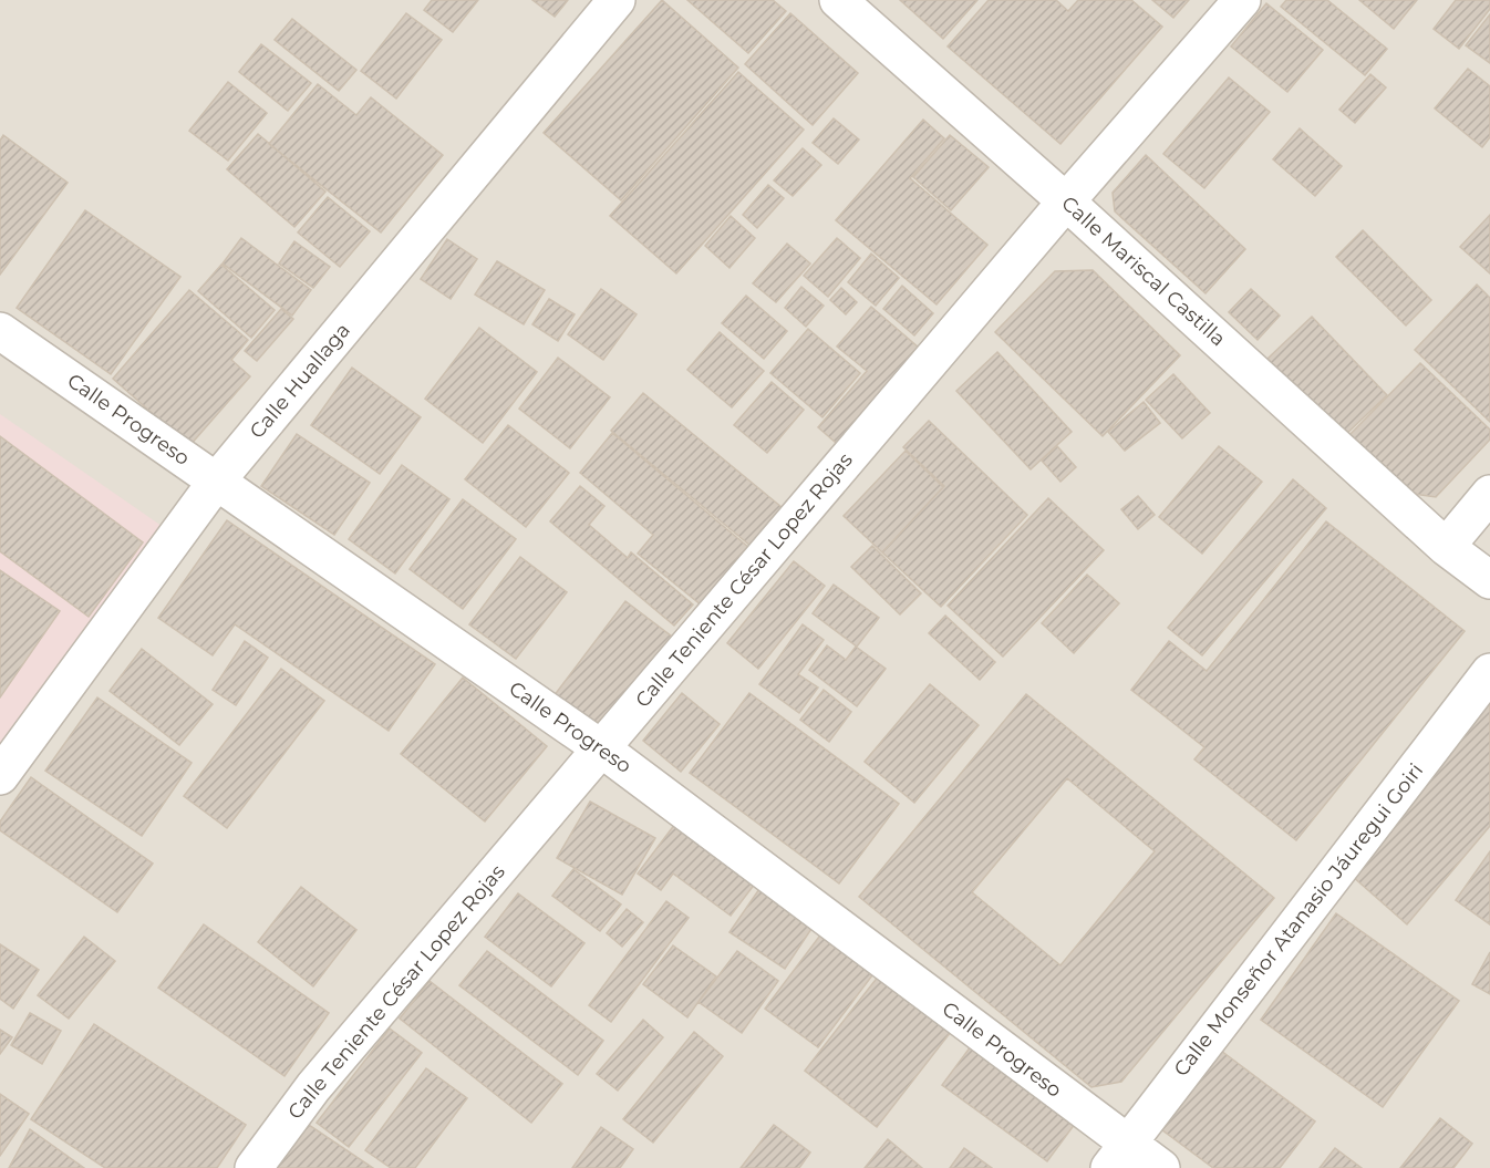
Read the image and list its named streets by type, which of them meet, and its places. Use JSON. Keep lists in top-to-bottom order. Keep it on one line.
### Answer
{"streets":{"street":["Calle Mariscal Castilla","Calle Huallaga","Calle Progreso","Calle Teniente César Lopez Rojas","Calle Monseñor Atanasio Jáuregui Goiri"]},"crossings":[["Calle Mariscal Castilla","Calle Teniente César Lopez Rojas"],["Calle Huallaga","Calle Progreso"],["Calle Progreso","Calle Teniente César Lopez Rojas"],["Calle Progreso","Calle Monseñor Atanasio Jáuregui Goiri"]]}
